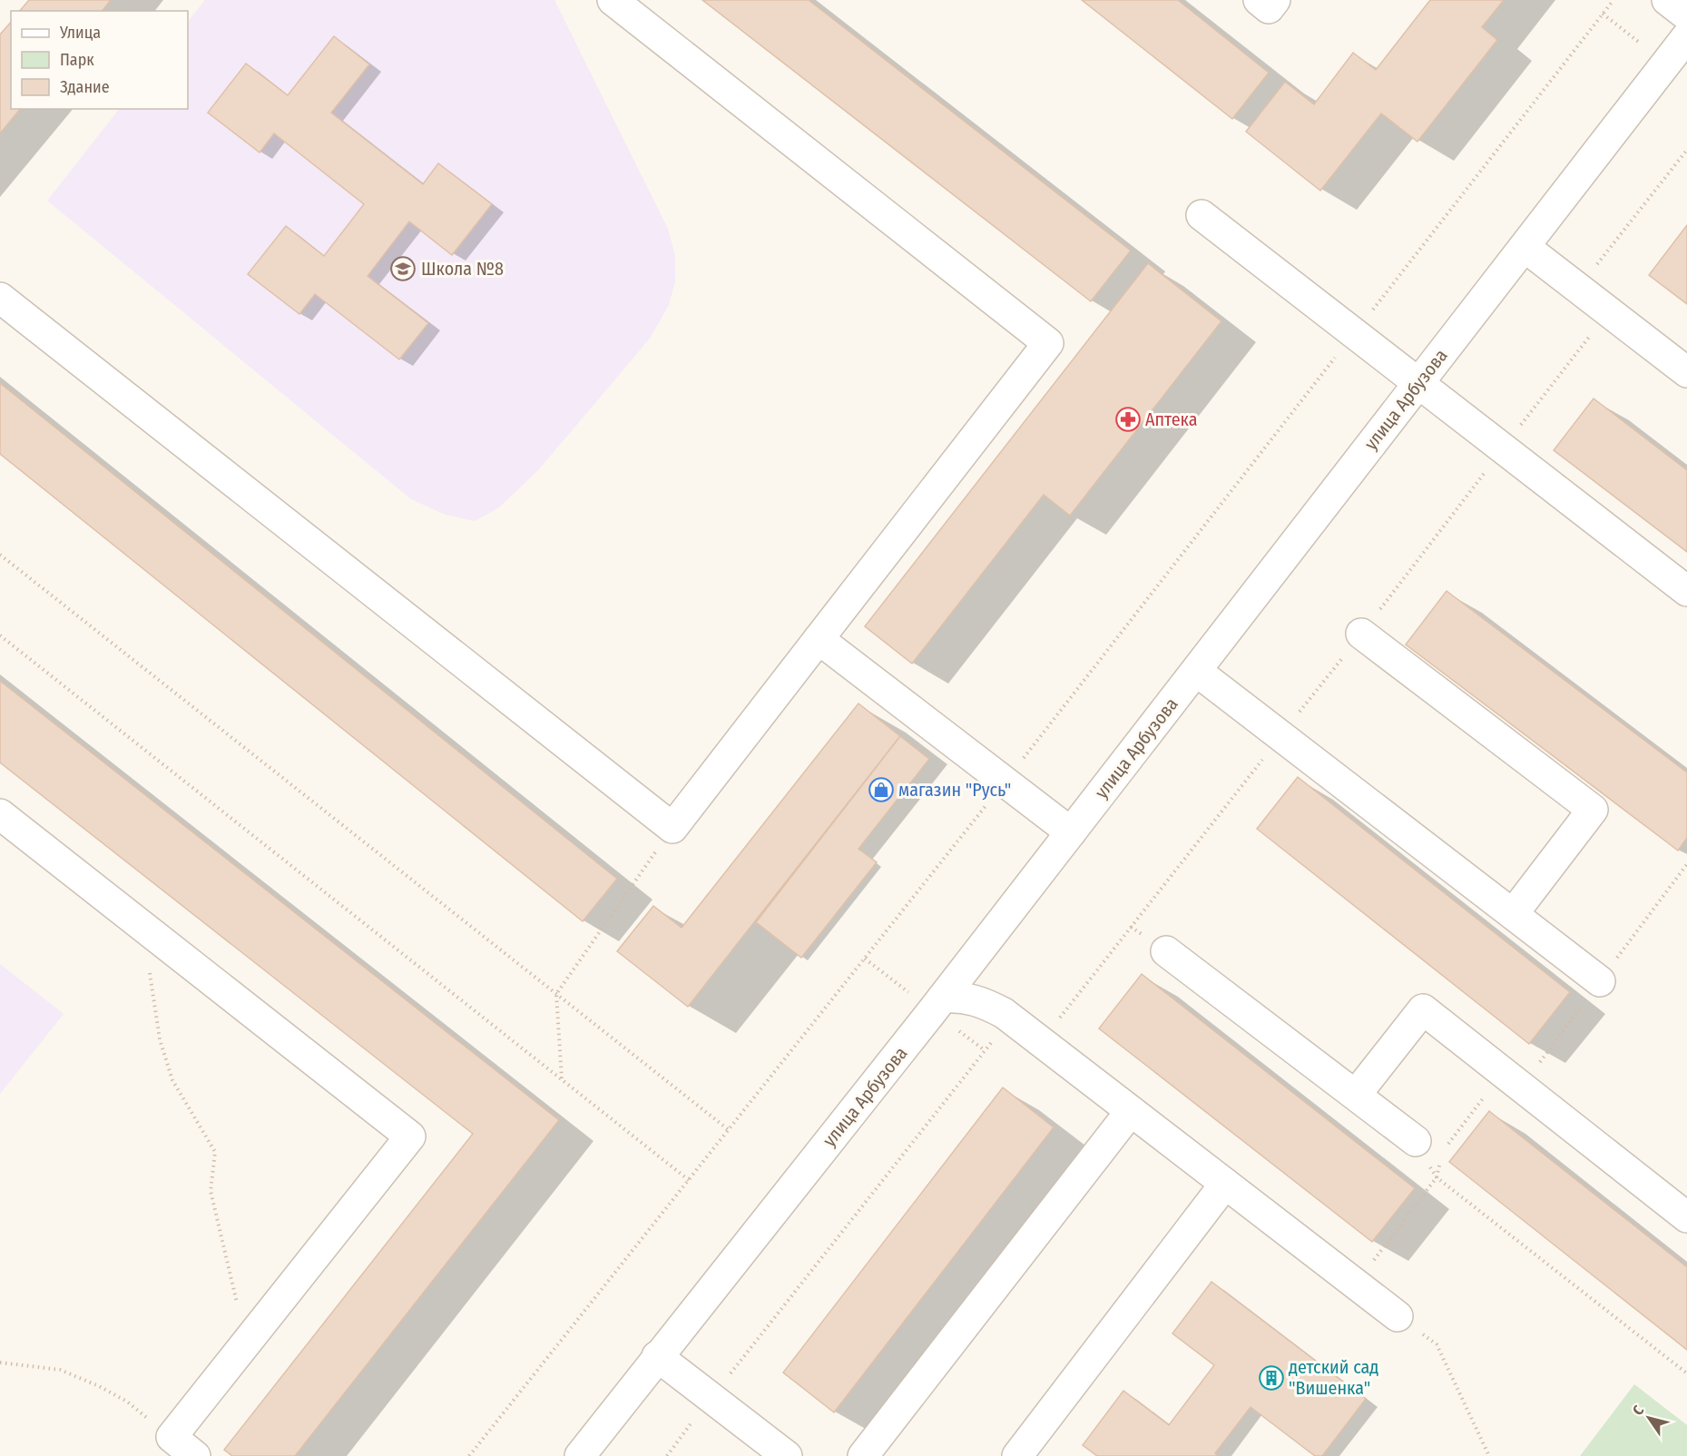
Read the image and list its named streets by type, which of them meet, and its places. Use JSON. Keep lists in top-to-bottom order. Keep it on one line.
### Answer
{"streets":{"street":["улица Арбузова"]},"places":{"school or university":["Школа №8"],"pharmacy":["Аптека"],"shop":["магазин \"Русь\""],"building":["детский сад \"Вишенка\""]},"legend":["Улица","Парк","Здание"],"north":"top left"}
